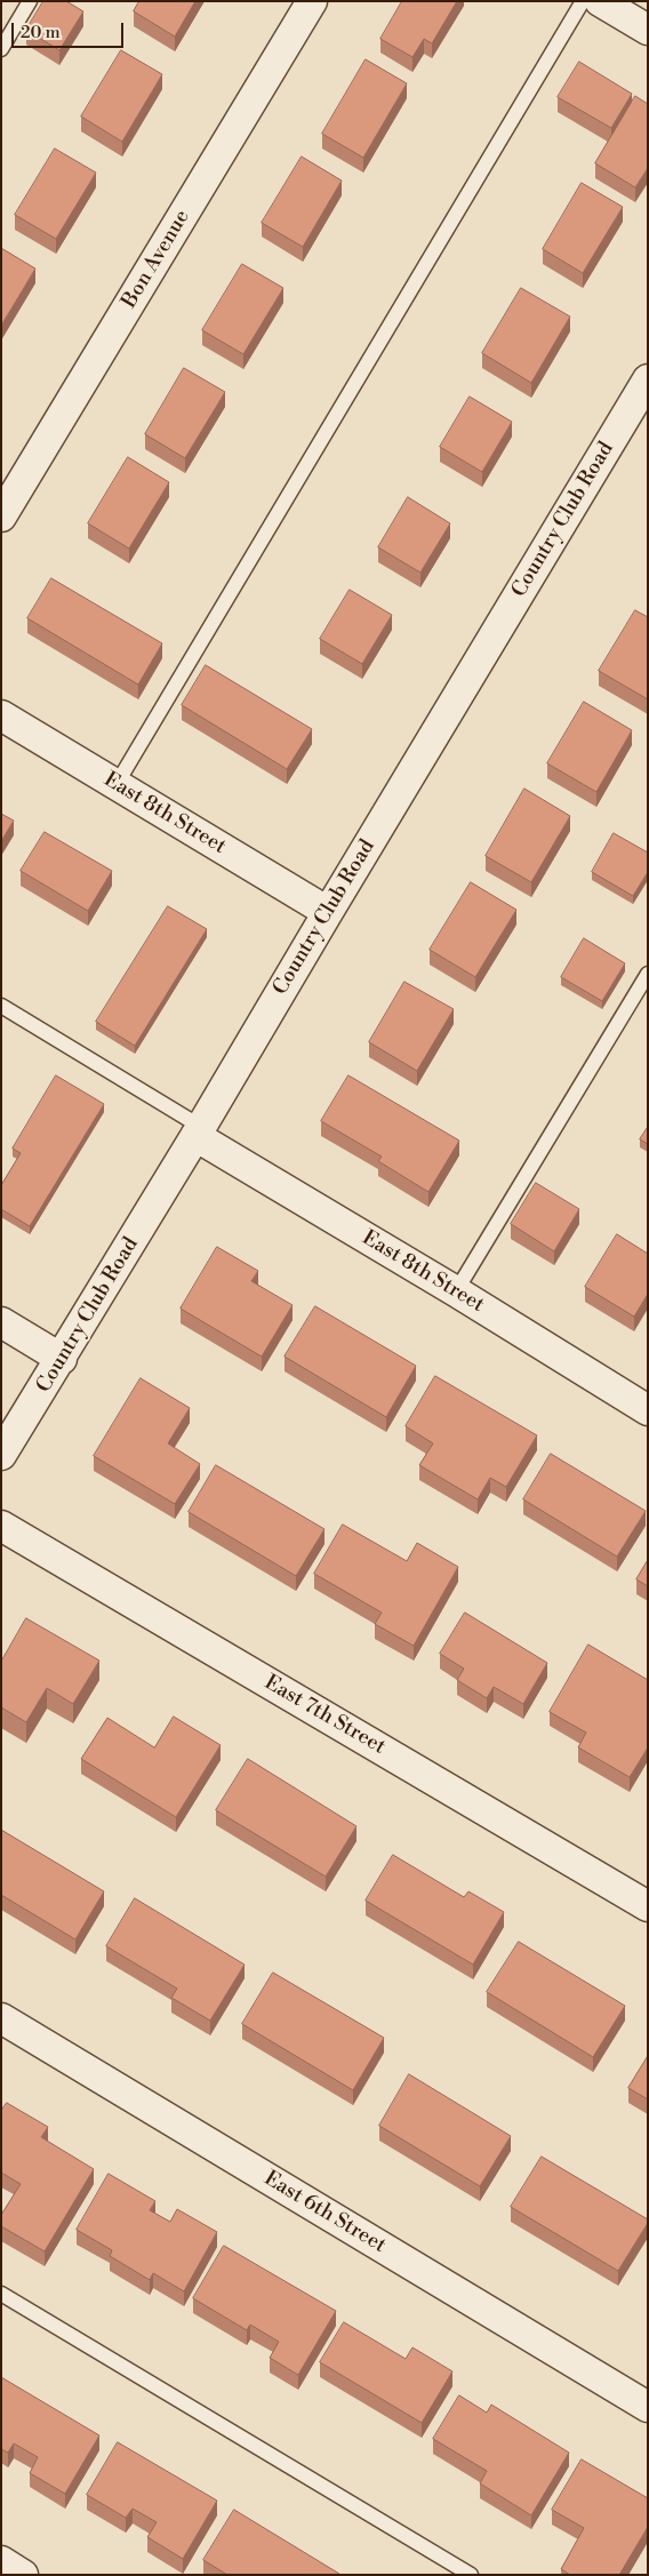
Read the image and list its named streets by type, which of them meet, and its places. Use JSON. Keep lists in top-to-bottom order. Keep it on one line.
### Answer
{"streets":{"street":["Bon Avenue","Country Club Road","East 8th Street","East 7th Street","East 6th Street"]},"crossings":[["Country Club Road","East 8th Street"]],"scale_bar":"20 m"}
